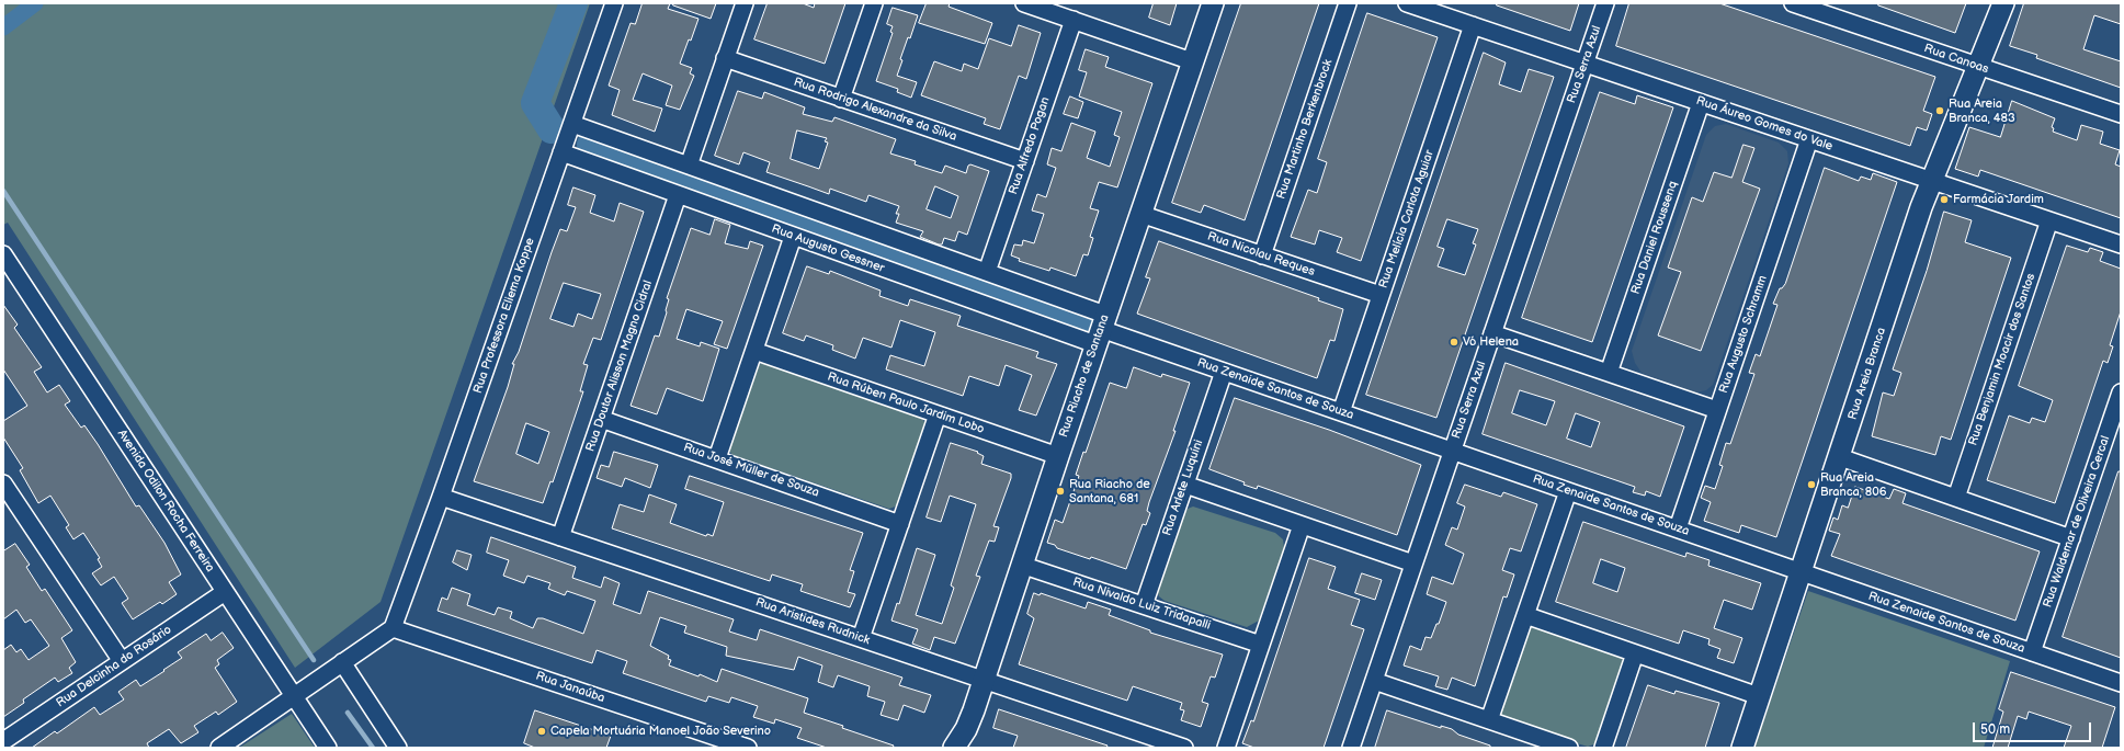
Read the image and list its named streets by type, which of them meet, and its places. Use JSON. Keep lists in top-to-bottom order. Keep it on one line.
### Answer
{"streets":{"street":["Rua Canoas","Rua Serra Azul","Rua Rodrigo Alexandre da Silva","Rua Áureo Gomes do Vale","Rua Martinho Berkenbrock","Rua Alfredo Pogan","Rua Melícia Carlota Aguiar","Rua Daniel Roussenq","Rua Augusto Gessner","Rua Nicolau Reques","Rua Professora Eliema Koppe","Rua Augusto Schramm","Rua Benjamin Moacir dos Santos","Rua Doutor Alisson Magno Cidral","Rua Areia Branca","Rua Riacho de Santana","Rua Zenaide Santos de Souza","Rua Rúben Paulo Jardim Lobo","Rua José Müller de Souza","Rua Arlete Luquíni","Avenida Odilon Rocha Ferreira","Rua Waldemar de Oliveira Cercal","Rua Nivaldo Luiz Tridapalli","Rua Aristides Rudnick","Rua Delcinha do Rosário","Rua Janaúba"]},"crossings":[["Rua Canoas","Rua Areia Branca"],["Rua Serra Azul","Rua Áureo Gomes do Vale"],["Rua Serra Azul","Rua Zenaide Santos de Souza"],["Rua Rodrigo Alexandre da Silva","Rua Alfredo Pogan"],["Rua Áureo Gomes do Vale","Rua Melícia Carlota Aguiar"],["Rua Áureo Gomes do Vale","Rua Daniel Roussenq"],["Rua Áureo Gomes do Vale","Rua Augusto Schramm"],["Rua Áureo Gomes do Vale","Rua Benjamin Moacir dos Santos"],["Rua Áureo Gomes do Vale","Rua Areia Branca"],["Rua Martinho Berkenbrock","Rua Nicolau Reques"],["Rua Melícia Carlota Aguiar","Rua Nicolau Reques"],["Rua Melícia Carlota Aguiar","Rua Zenaide Santos de Souza"],["Rua Augusto Gessner","Rua Professora Eliema Koppe"],["Rua Augusto Gessner","Rua Doutor Alisson Magno Cidral"],["Rua Augusto Gessner","Rua Riacho de Santana"],["Rua Augusto Gessner","Rua Zenaide Santos de Souza"],["Rua Nicolau Reques","Rua Riacho de Santana"],["Rua Professora Eliema Koppe","Rua Aristides Rudnick"],["Rua Professora Eliema Koppe","Rua Janaúba"],["Rua Augusto Schramm","Rua Zenaide Santos de Souza"],["Rua Doutor Alisson Magno Cidral","Rua José Müller de Souza"],["Rua Doutor Alisson Magno Cidral","Rua Aristides Rudnick"],["Rua Areia Branca","Rua Zenaide Santos de Souza"],["Rua Riacho de Santana","Rua Zenaide Santos de Souza"],["Rua Riacho de Santana","Rua Rúben Paulo Jardim Lobo"],["Rua Riacho de Santana","Rua Nivaldo Luiz Tridapalli"],["Rua Riacho de Santana","Rua Aristides Rudnick"],["Rua Zenaide Santos de Souza","Rua Arlete Luquíni"],["Rua Zenaide Santos de Souza","Rua Waldemar de Oliveira Cercal"],["Rua Arlete Luquíni","Rua Nivaldo Luiz Tridapalli"],["Avenida Odilon Rocha Ferreira","Rua Delcinha do Rosário"]],"places":["Rua Areia Branca, 483","Farmácia Jardim","Vó Helena","Rua Areia Branca, 806","Rua Riacho de Santana, 681","Capela Mortuária Manoel João Severino"],"scale_bar":"50 m"}
